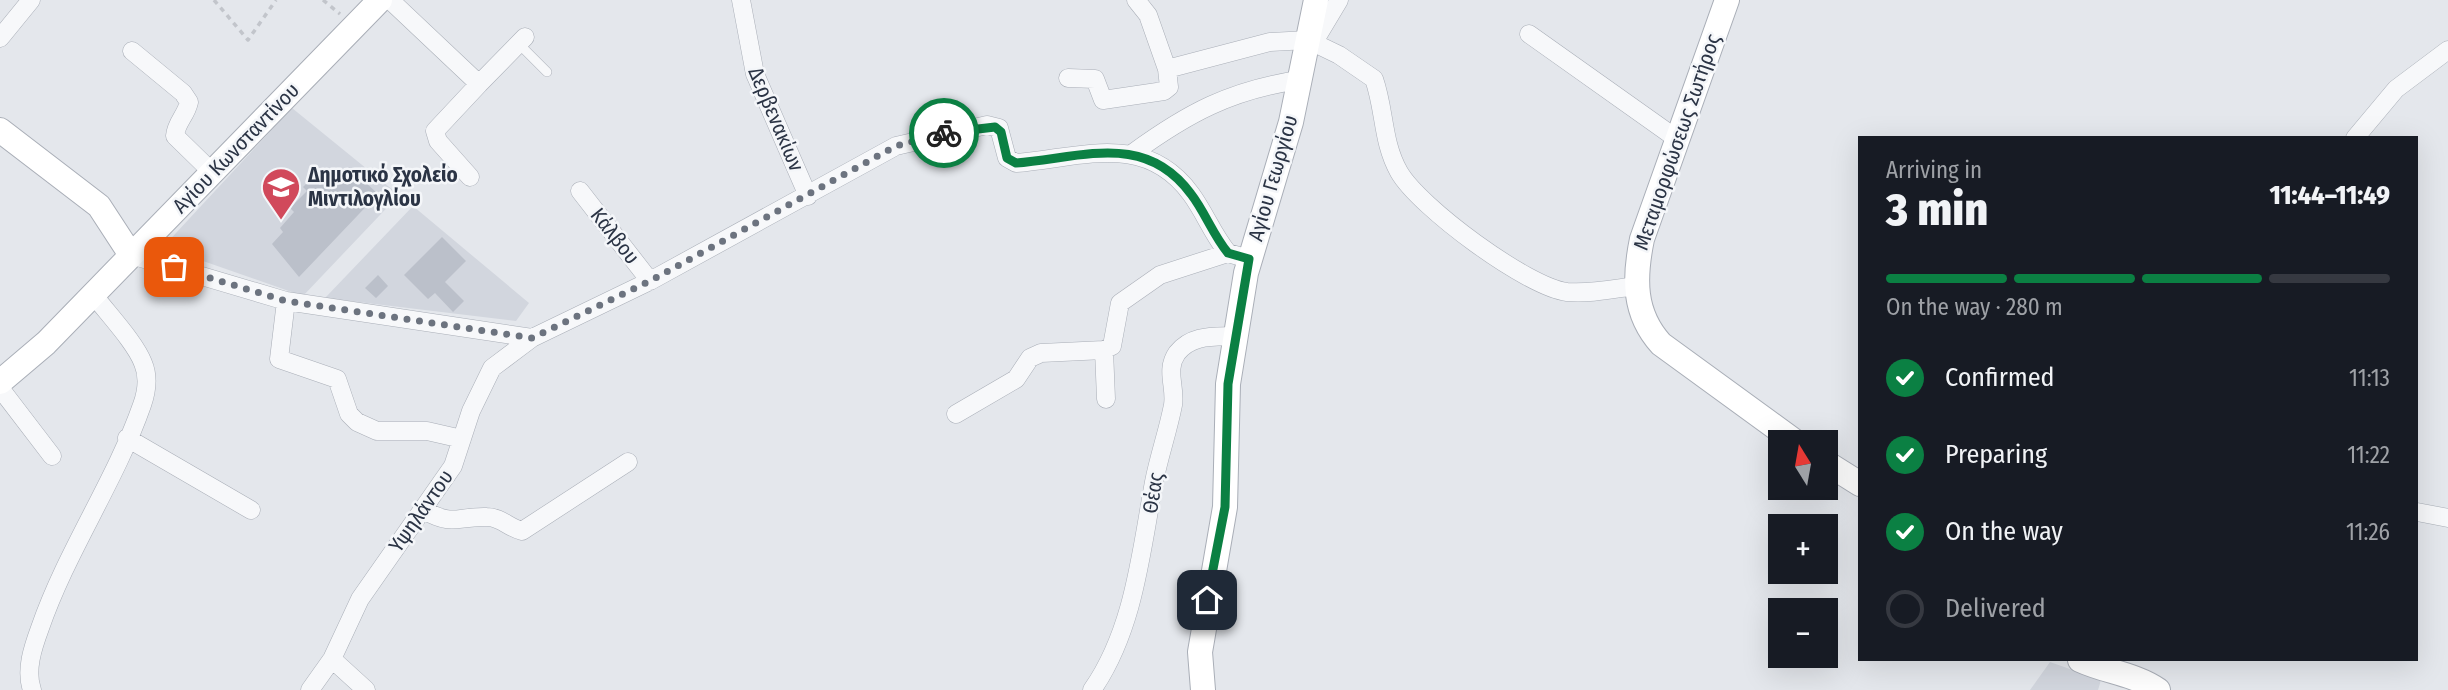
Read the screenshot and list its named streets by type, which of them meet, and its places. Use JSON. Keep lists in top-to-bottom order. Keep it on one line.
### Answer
{"streets":{"street":["Δερβενακίων","Μεταμορφώσεως Σωτήρος","Αγίου Κωνσταντίνου","Αγίου Γεωργίου","Κάλβου","Θέας","Υψηλάντου"]},"crossings":[["Δερβενακίων","Υψηλάντου"],["Αγίου Γεωργίου","Θέας"],["Κάλβου","Υψηλάντου"]],"places":{"school or university":["Δημοτικό Σχολείο Μιντιλογλίου"]},"north":"top","page":{"heading":["3 min","Arriving in","11:44–11:49"],"bar":"On the way · 280 m","list":[["Confirmed","11:13"],["Preparing","11:22"],["On the way","11:26"],"Delivered"],"map_buttons":["+","−"]}}
